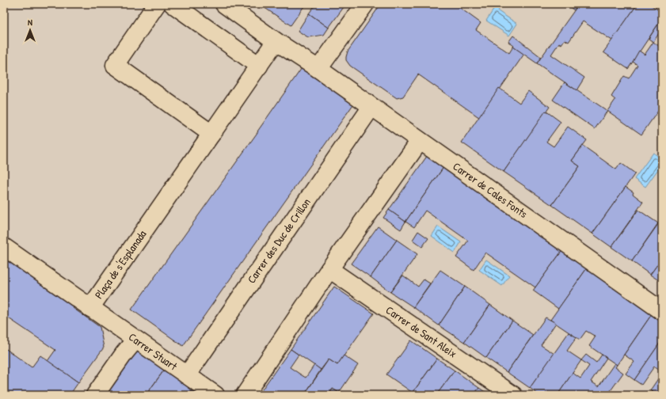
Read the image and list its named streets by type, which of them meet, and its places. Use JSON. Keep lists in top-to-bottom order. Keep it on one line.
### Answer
{"streets":{"street":["Carrer de Cales Fonts","Carrer des Duc de Crillon","Plaça de s'Esplanada","Carrer de Sant Aleix","Carrer Stuart"]},"crossings":[["Carrer de Cales Fonts","Carrer des Duc de Crillon"],["Carrer des Duc de Crillon","Carrer Stuart"],["Plaça de s'Esplanada","Carrer Stuart"]],"north":"top"}
